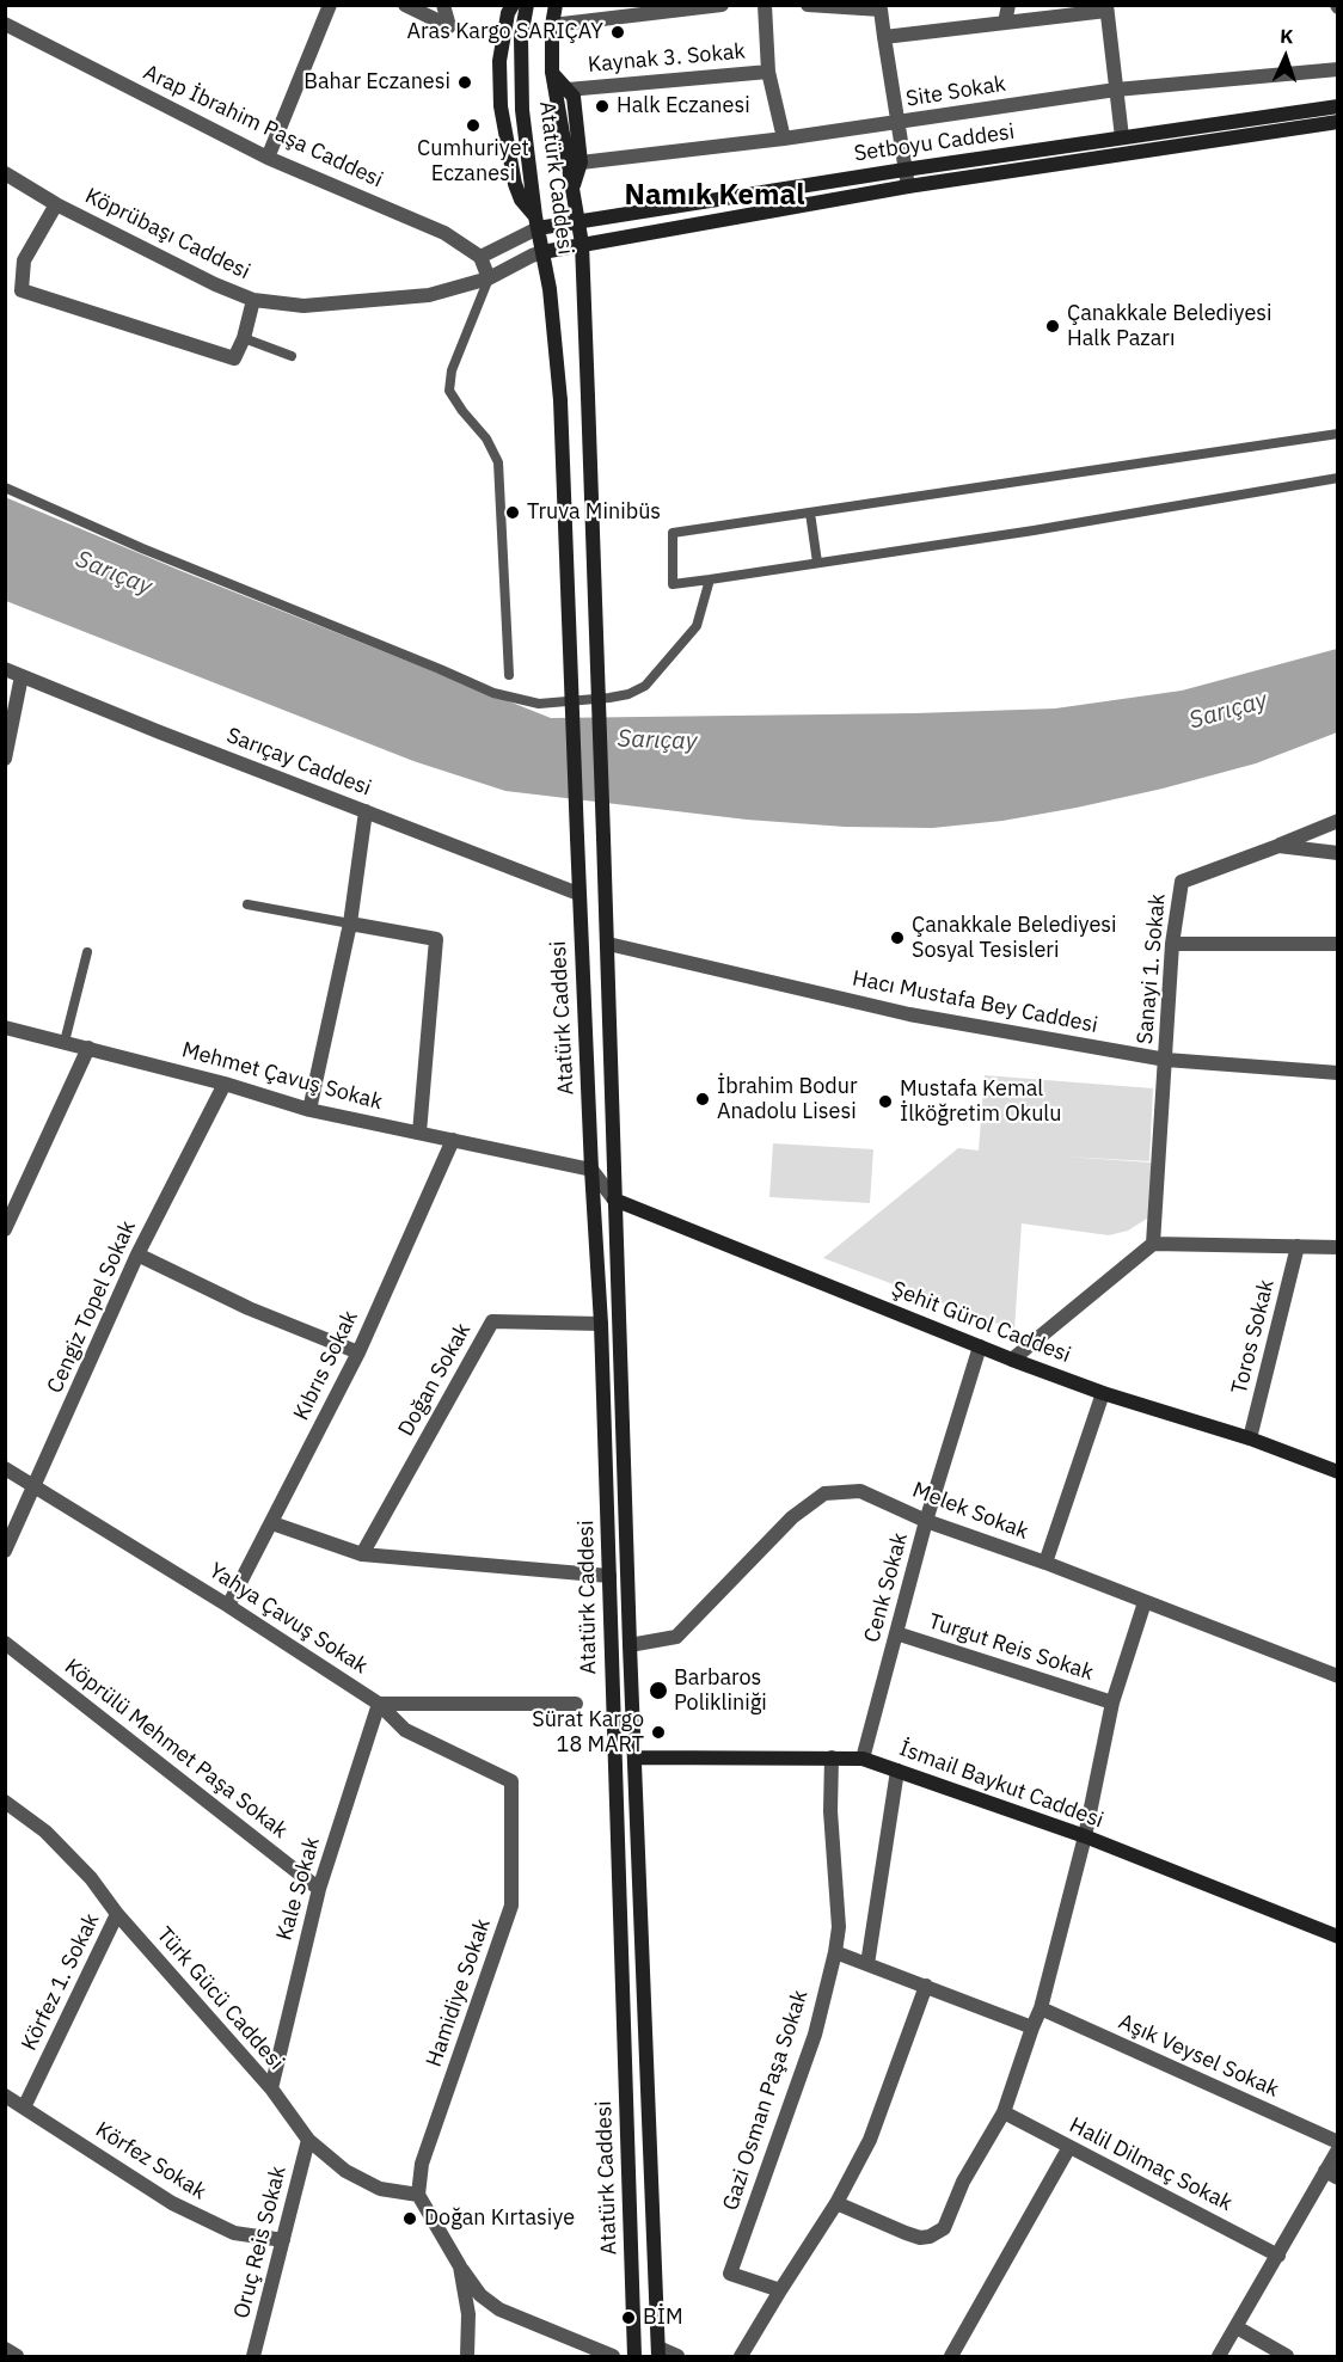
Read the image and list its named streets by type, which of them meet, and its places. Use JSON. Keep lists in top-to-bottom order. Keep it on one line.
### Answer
{"streets":{"main road":["Setboyu Caddesi","Atatürk Caddesi","Şehit Gürol Caddesi","İsmail Baykut Caddesi"],"street":["Kaynak 3. Sokak","Site Sokak","Arap İbrahim Paşa Caddesi","Köprübaşı Caddesi","Sarıçay Caddesi","Sanayi 1. Sokak","Hacı Mustafa Bey Caddesi","Mehmet Çavuş Sokak","Cengiz Topel Sokak","Toros Sokak","Kıbrıs Sokak","Doğan Sokak","Melek Sokak","Cenk Sokak","Yahya Çavuş Sokak","Turgut Reis Sokak","Köprülü Mehmet Paşa Sokak","Kale Sokak","Körfez 1. Sokak","Hamidiye Sokak","Türk Gücü Caddesi","Aşık Veysel Sokak","Gazi Osman Paşa Sokak","Körfez Sokak","Halil Dilmaç Sokak","Oruç Reis Sokak"]},"crossings":[["Setboyu Caddesi","Atatürk Caddesi"],["Setboyu Caddesi","Köprübaşı Caddesi"],["Atatürk Caddesi","Köprübaşı Caddesi"],["Atatürk Caddesi","Sarıçay Caddesi"],["Atatürk Caddesi","Hacı Mustafa Bey Caddesi"],["Atatürk Caddesi","Mehmet Çavuş Sokak"],["Atatürk Caddesi","Şehit Gürol Caddesi"],["Atatürk Caddesi","Doğan Sokak"],["Atatürk Caddesi","Melek Sokak"],["Atatürk Caddesi","İsmail Baykut Caddesi"],["Sanayi 1. Sokak","Hacı Mustafa Bey Caddesi"],["Mehmet Çavuş Sokak","Cengiz Topel Sokak"],["Mehmet Çavuş Sokak","Kıbrıs Sokak"],["Cengiz Topel Sokak","Yahya Çavuş Sokak"],["Şehit Gürol Caddesi","Toros Sokak"],["Şehit Gürol Caddesi","Cenk Sokak"],["Kıbrıs Sokak","Yahya Çavuş Sokak"],["Melek Sokak","Cenk Sokak"],["Cenk Sokak","Turgut Reis Sokak"],["Cenk Sokak","İsmail Baykut Caddesi"],["Yahya Çavuş Sokak","Kale Sokak"],["Yahya Çavuş Sokak","Hamidiye Sokak"],["Köprülü Mehmet Paşa Sokak","Kale Sokak"],["İsmail Baykut Caddesi","Gazi Osman Paşa Sokak"],["Kale Sokak","Hamidiye Sokak"],["Kale Sokak","Türk Gücü Caddesi"],["Körfez 1. Sokak","Türk Gücü Caddesi"],["Körfez 1. Sokak","Körfez Sokak"],["Hamidiye Sokak","Türk Gücü Caddesi"],["Türk Gücü Caddesi","Oruç Reis Sokak"],["Körfez Sokak","Oruç Reis Sokak"]],"districts":["Namık Kemal"],"water":["Sarıçay"],"places":["Aras Kargo SARIÇAY","Bahar Eczanesi","Halk Eczanesi","Cumhuriyet Eczanesi","Çanakkale Belediyesi Halk Pazarı","Truva Minibüs","Çanakkale Belediyesi Sosyal Tesisleri","İbrahim Bodur Anadolu Lisesi","Mustafa Kemal İlköğretim Okulu","Barbaros Polikliniği","Sürat Kargo 18 MART","Doğan Kırtasiye","BİM"],"north":"top"}
